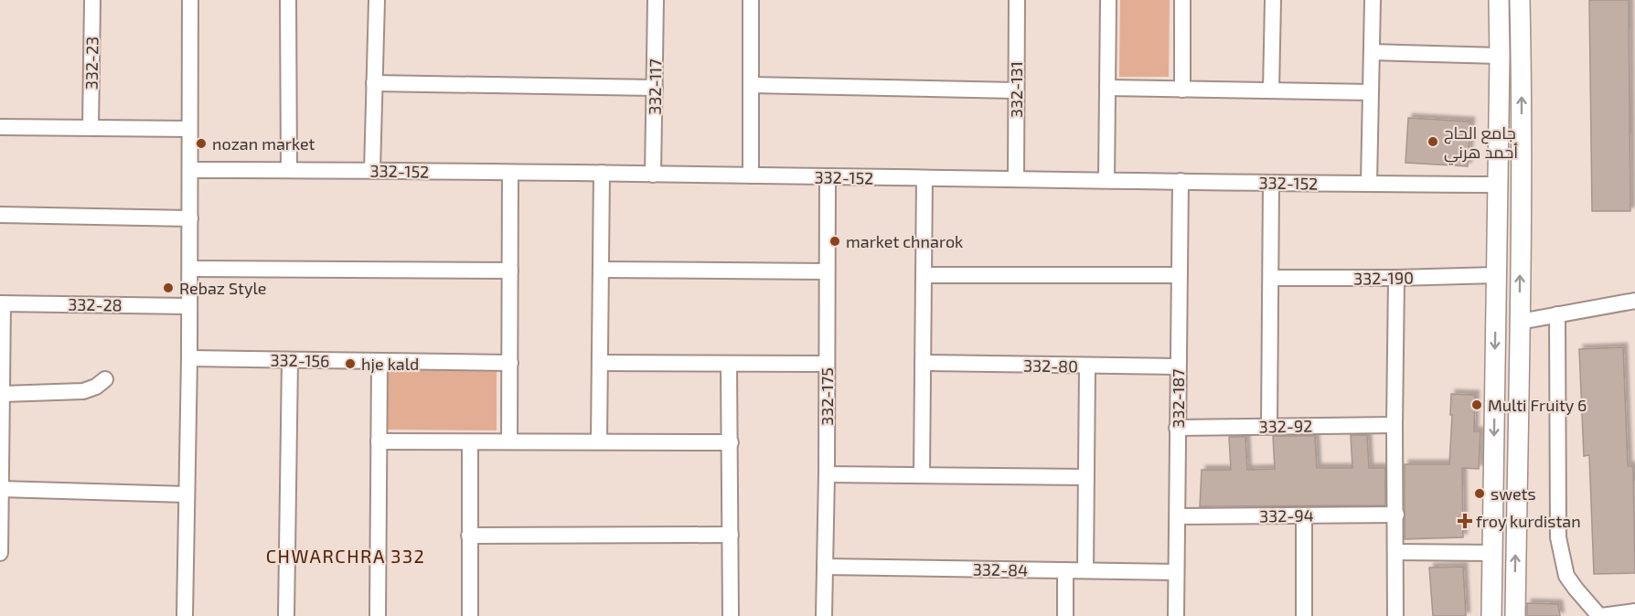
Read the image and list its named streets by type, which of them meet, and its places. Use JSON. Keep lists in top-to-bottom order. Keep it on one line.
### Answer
{"streets":{"street":["332-23","332-117","332-131","332-152","332-190","332-28","332-156","332-80","332-175","332-187","332-92","332-94","332-84"]},"crossings":[["332-117","332-152"],["332-131","332-152"],["332-152","332-175"],["332-152","332-187"],["332-80","332-187"],["332-175","332-84"],["332-187","332-92"],["332-187","332-94"],["332-187","332-84"]],"districts":["CHWARCHRA 332"],"places":{"other":["جامع الحاج أحمد هرني","nozan market","market chnarok","Rebaz Style","hje kald","Multi Fruity 6","swets"],"health":["froy kurdistan"]}}
